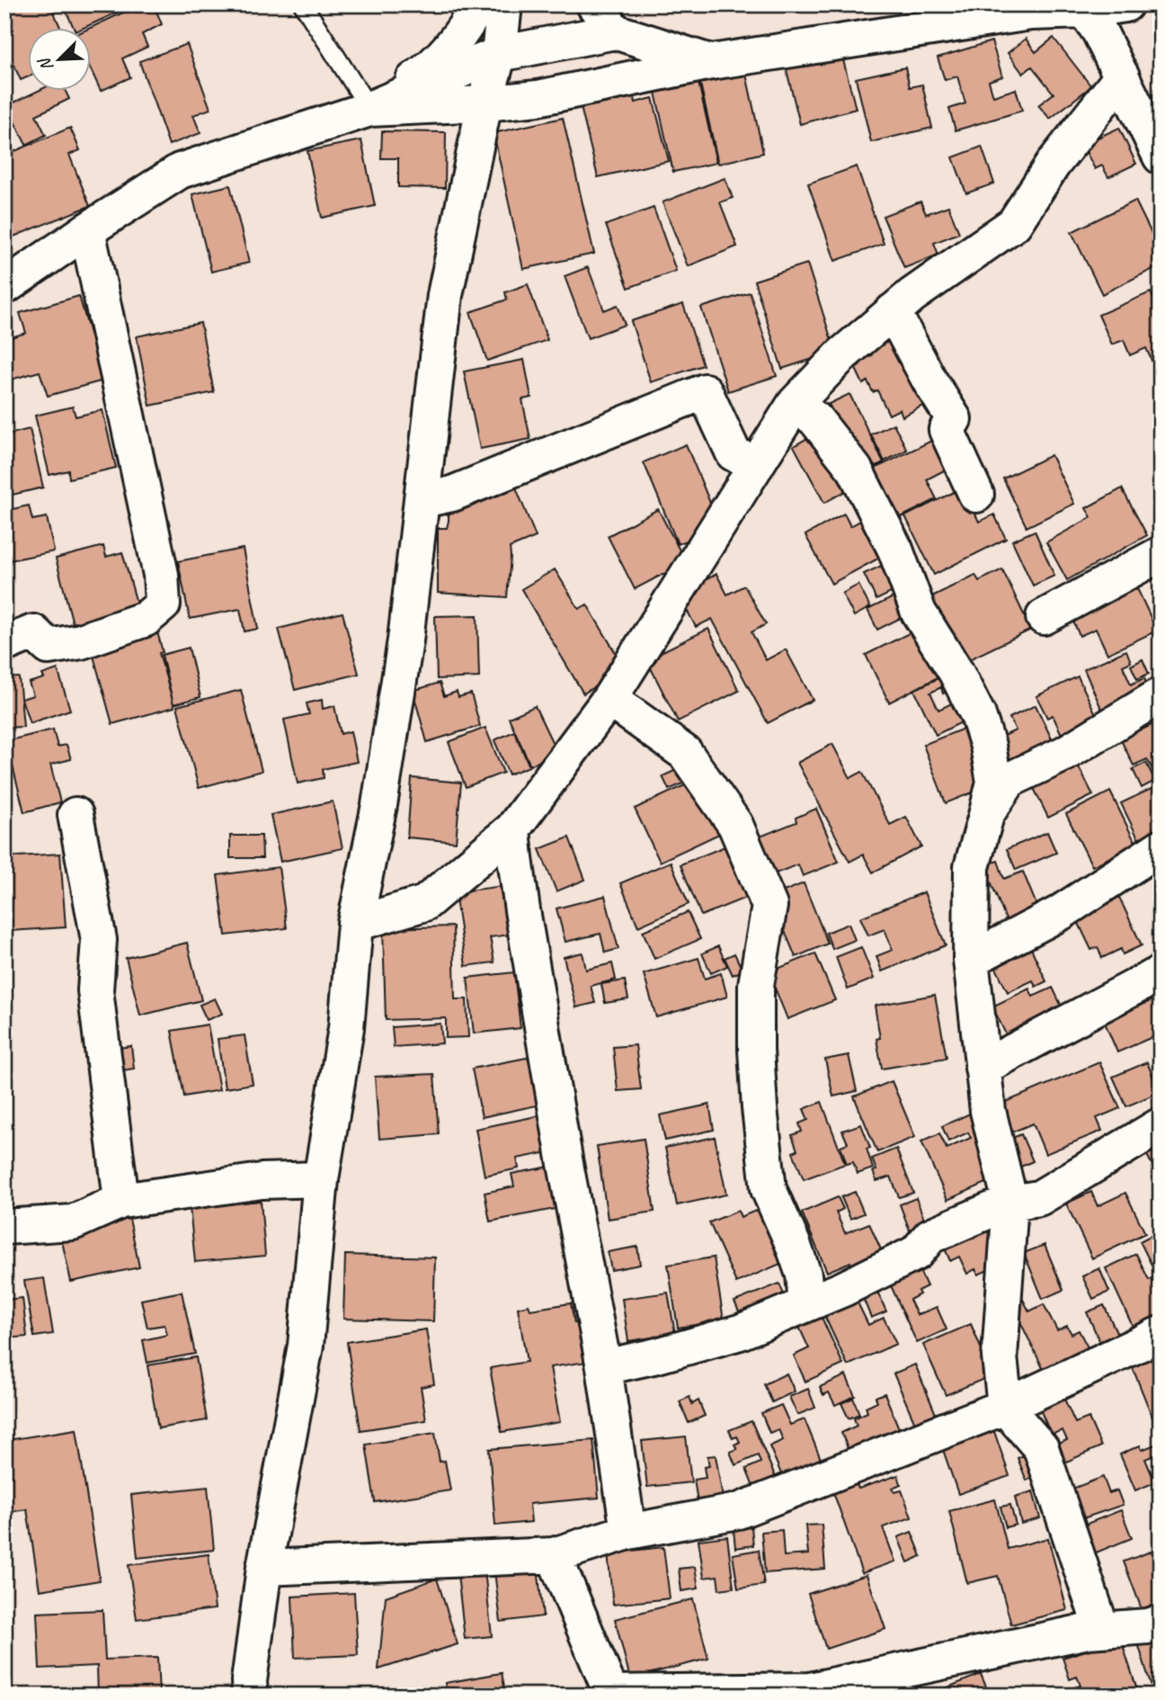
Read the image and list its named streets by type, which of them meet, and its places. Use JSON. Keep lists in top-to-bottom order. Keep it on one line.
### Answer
{"north":"bottom left"}
